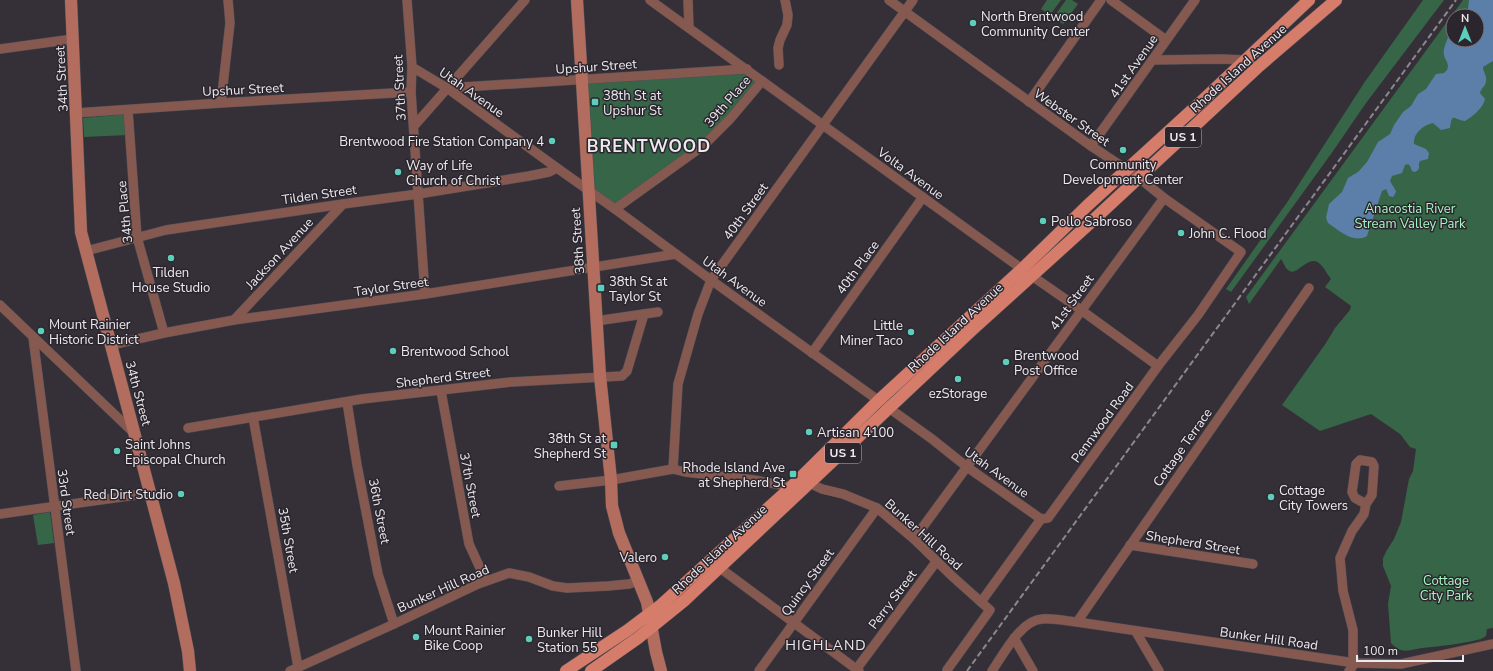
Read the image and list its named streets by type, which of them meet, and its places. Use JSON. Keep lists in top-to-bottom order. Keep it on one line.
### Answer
{"streets":{"main road":["Rhode Island Avenue","34th Street","US 1","38th Street"],"street":["Upshur Street","41st Avenue","37th Street","Utah Avenue","39th Place","Webster Street","Volta Avenue","Tilden Street","40th Street","34th Place","Jackson Avenue","40th Place","Taylor Street","41st Street","Shepherd Street","Pennwood Road","Cottage Terrace","33rd Street","36th Street","Bunker Hill Road","35th Street","Quincy Street","Perry Street"]},"crossings":[["Upshur Street","34th Street"],["Upshur Street","37th Street"],["Upshur Street","Utah Avenue"],["Upshur Street","Volta Avenue"],["Upshur Street","34th Place"],["Upshur Street","38th Street"],["41st Avenue","Webster Street"],["Rhode Island Avenue","Utah Avenue"],["Rhode Island Avenue","Webster Street"],["Rhode Island Avenue","Volta Avenue"],["Rhode Island Avenue","38th Street"],["Rhode Island Avenue","Bunker Hill Road"],["34th Street","Tilden Street"],["34th Street","Taylor Street"],["37th Street","Utah Avenue"],["37th Street","Tilden Street"],["37th Street","Taylor Street"],["37th Street","Shepherd Street"],["37th Street","Bunker Hill Road"],["Utah Avenue","39th Place"],["Utah Avenue","Tilden Street"],["Utah Avenue","40th Street"],["Utah Avenue","38th Street"],["Utah Avenue","40th Place"],["Utah Avenue","Taylor Street"],["Utah Avenue","41st Street"],["Utah Avenue","Pennwood Road"],["39th Place","Volta Avenue"],["Webster Street","40th Street"],["Webster Street","41st Street"],["Webster Street","Pennwood Road"],["Volta Avenue","40th Street"],["Volta Avenue","40th Place"],["Volta Avenue","41st Street"],["Volta Avenue","Pennwood Road"],["Tilden Street","34th Place"],["Tilden Street","Jackson Avenue"],["34th Place","Taylor Street"],["38th Street","Taylor Street"],["38th Street","Shepherd Street"],["38th Street","Bunker Hill Road"],["Jackson Avenue","Taylor Street"],["41st Street","Bunker Hill Road"],["Shepherd Street","Cottage Terrace"],["Shepherd Street","36th Street"],["Shepherd Street","35th Street"],["Pennwood Road","Bunker Hill Road"],["Cottage Terrace","Bunker Hill Road"],["36th Street","Bunker Hill Road"],["Bunker Hill Road","35th Street"],["Bunker Hill Road","Quincy Street"],["Bunker Hill Road","Perry Street"]],"districts":["BRENTWOOD","HIGHLAND"],"parks":["Anacostia River Stream Valley Park","Cottage City Park"],"places":{"other":["North Brentwood Community Center","Brentwood Fire Station Company 4","Community Development Center","Way of Life Church of Christ","Pollo Sabroso","John C. Flood","Tilden House Studio","Mount Rainier Historic District","Little Miner Taco","Brentwood School","Brentwood Post Office","ezStorage","Artisan 4100","Saint Johns Episcopal Church","Red Dirt Studio","Cottage City Towers","Valero","Mount Rainier Bike Coop","Bunker Hill Station 55"],"transit":["38th St at Upshur St","38th St at Taylor St","38th St at Shepherd St","Rhode Island Ave at Shepherd St"]},"scale_bar":"100 m","north":"top"}
